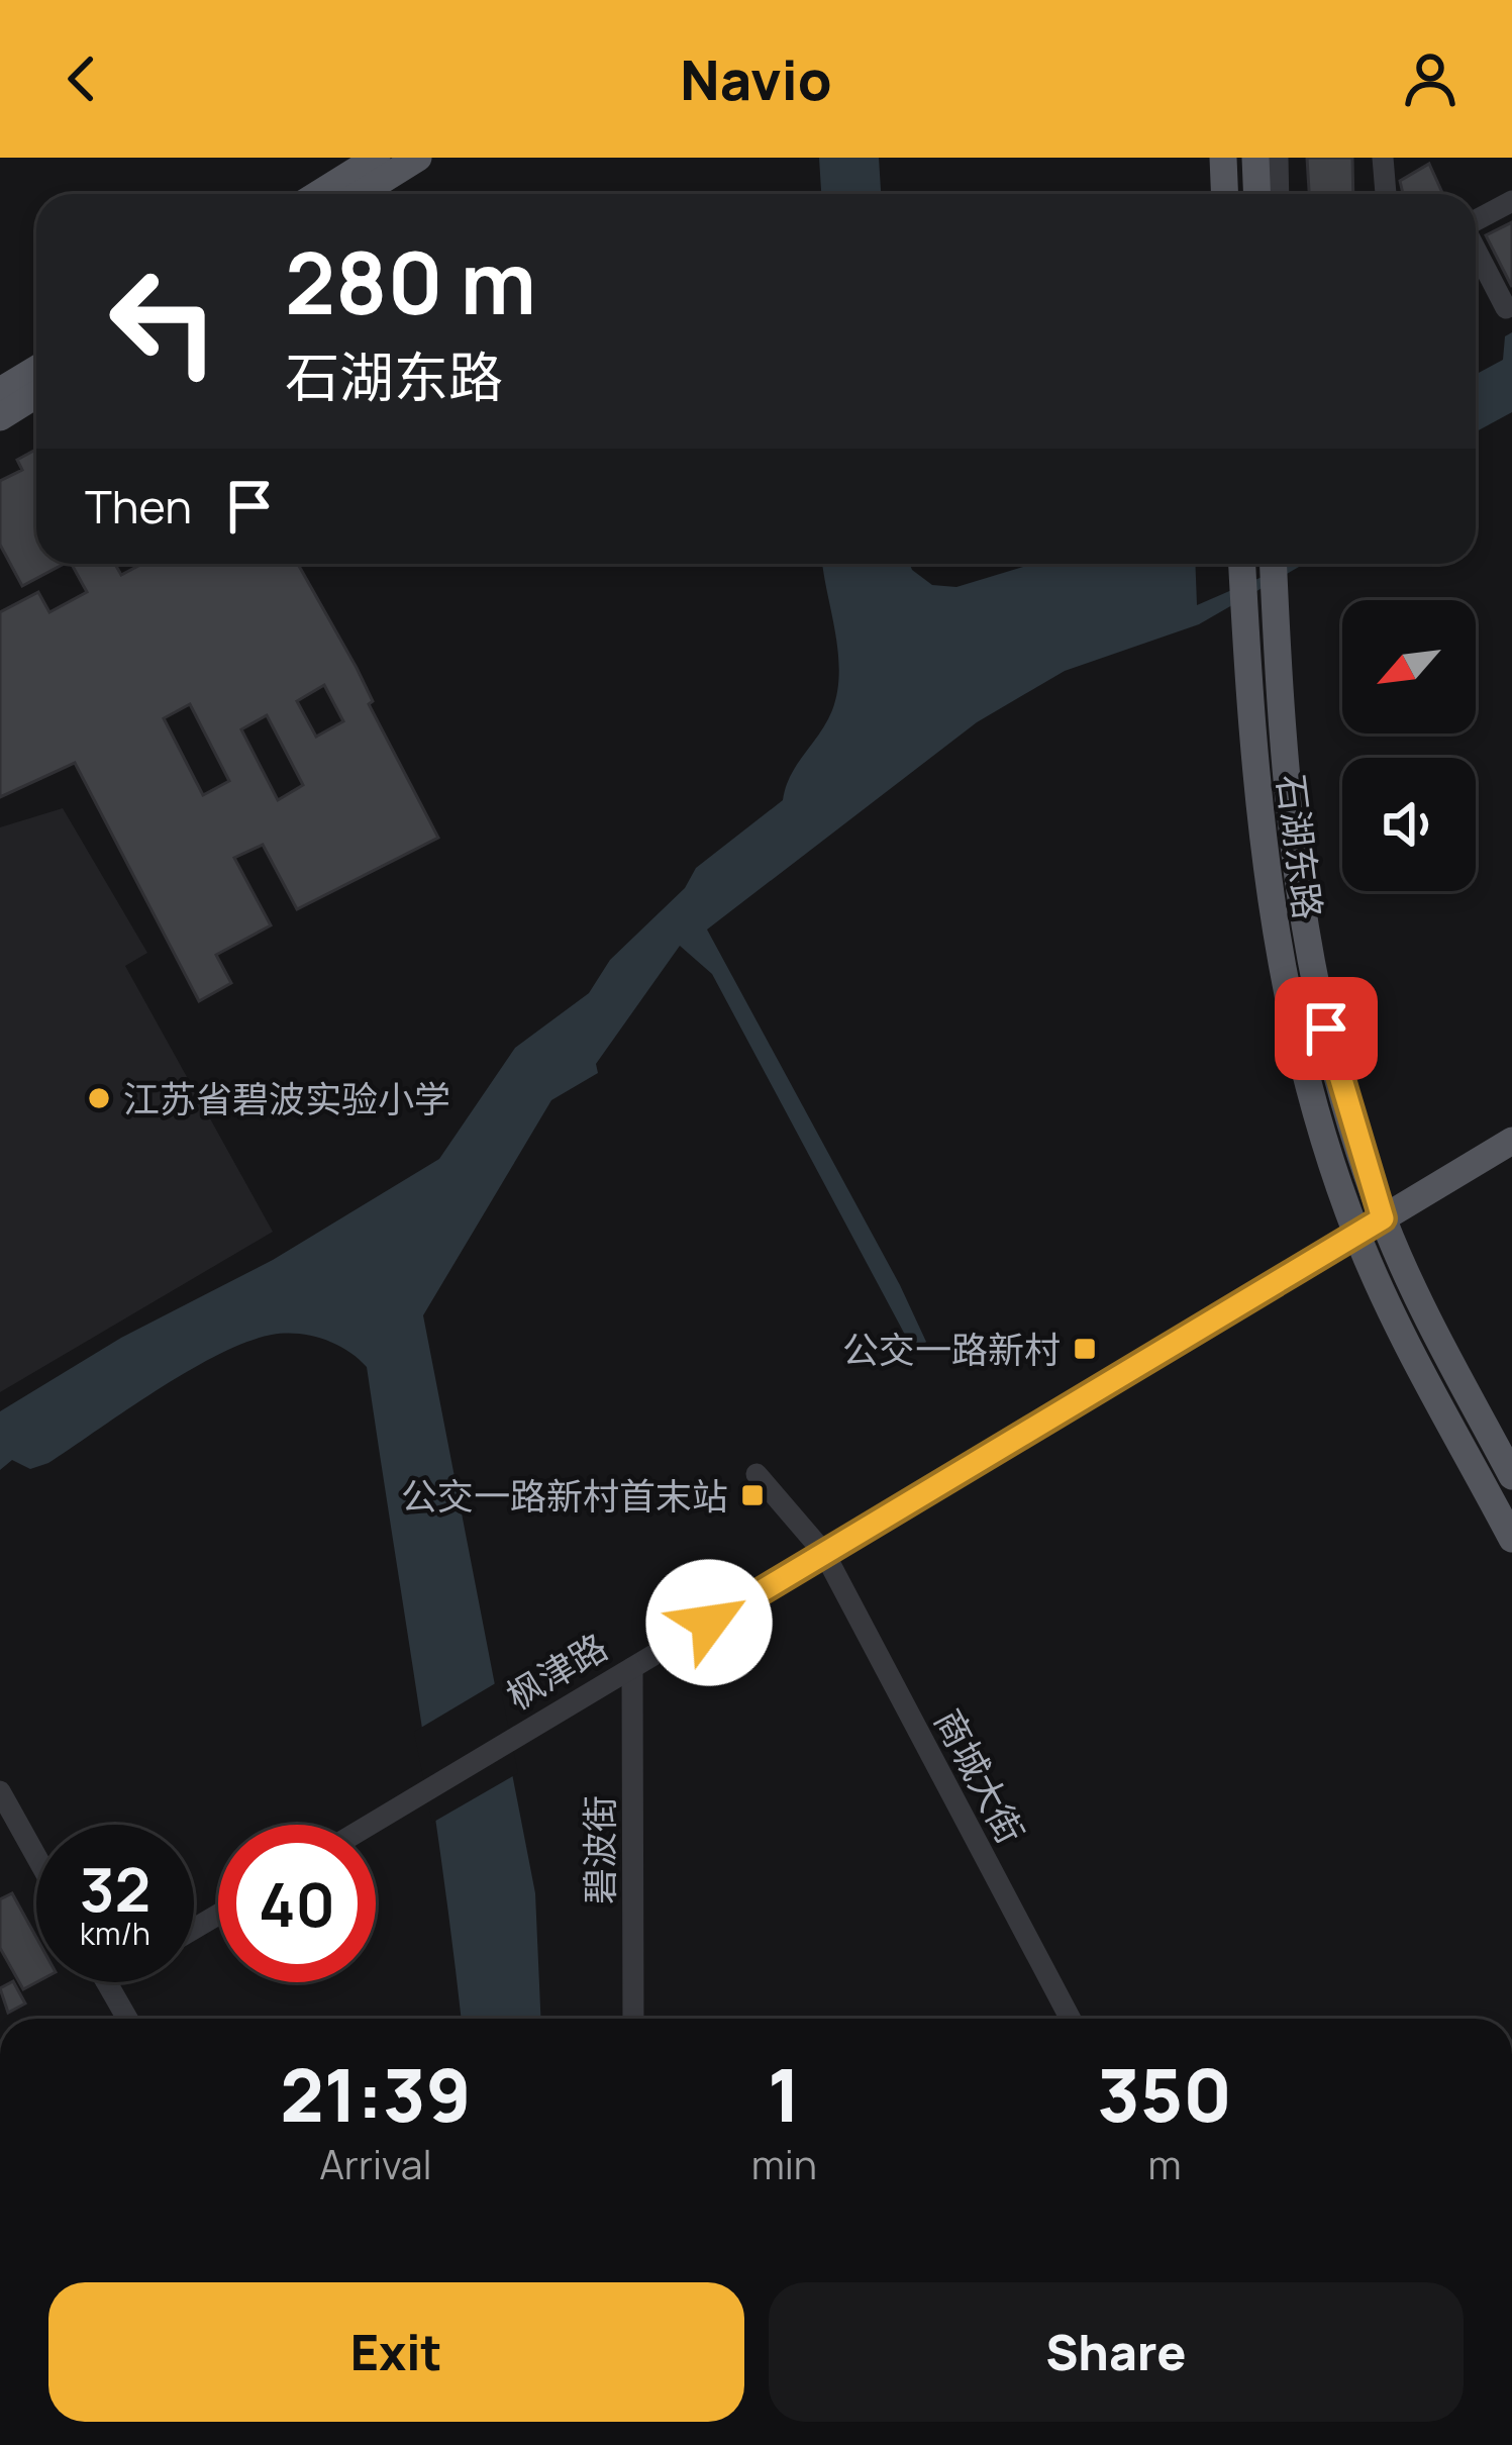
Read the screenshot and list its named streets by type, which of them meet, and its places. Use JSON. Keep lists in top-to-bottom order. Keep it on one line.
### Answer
{"streets":{"main road":["石湖东路","枫津路"],"street":["商城大街","碧波街"]},"crossings":[["石湖东路","枫津路"],["枫津路","商城大街"],["枫津路","碧波街"]],"places":{"other":["江苏省碧波实验小学"],"transit":["公交一路新村","公交一路新村首末站"]},"north":"bottom left","page":{"header":"Navio","turn":["280 m","石湖东路"],"then":"Then","speed":"32 km/h","limit":"40","eta":["21:39","Arrival","1","min","350","m"],"buttons":["Exit","Share"]}}
